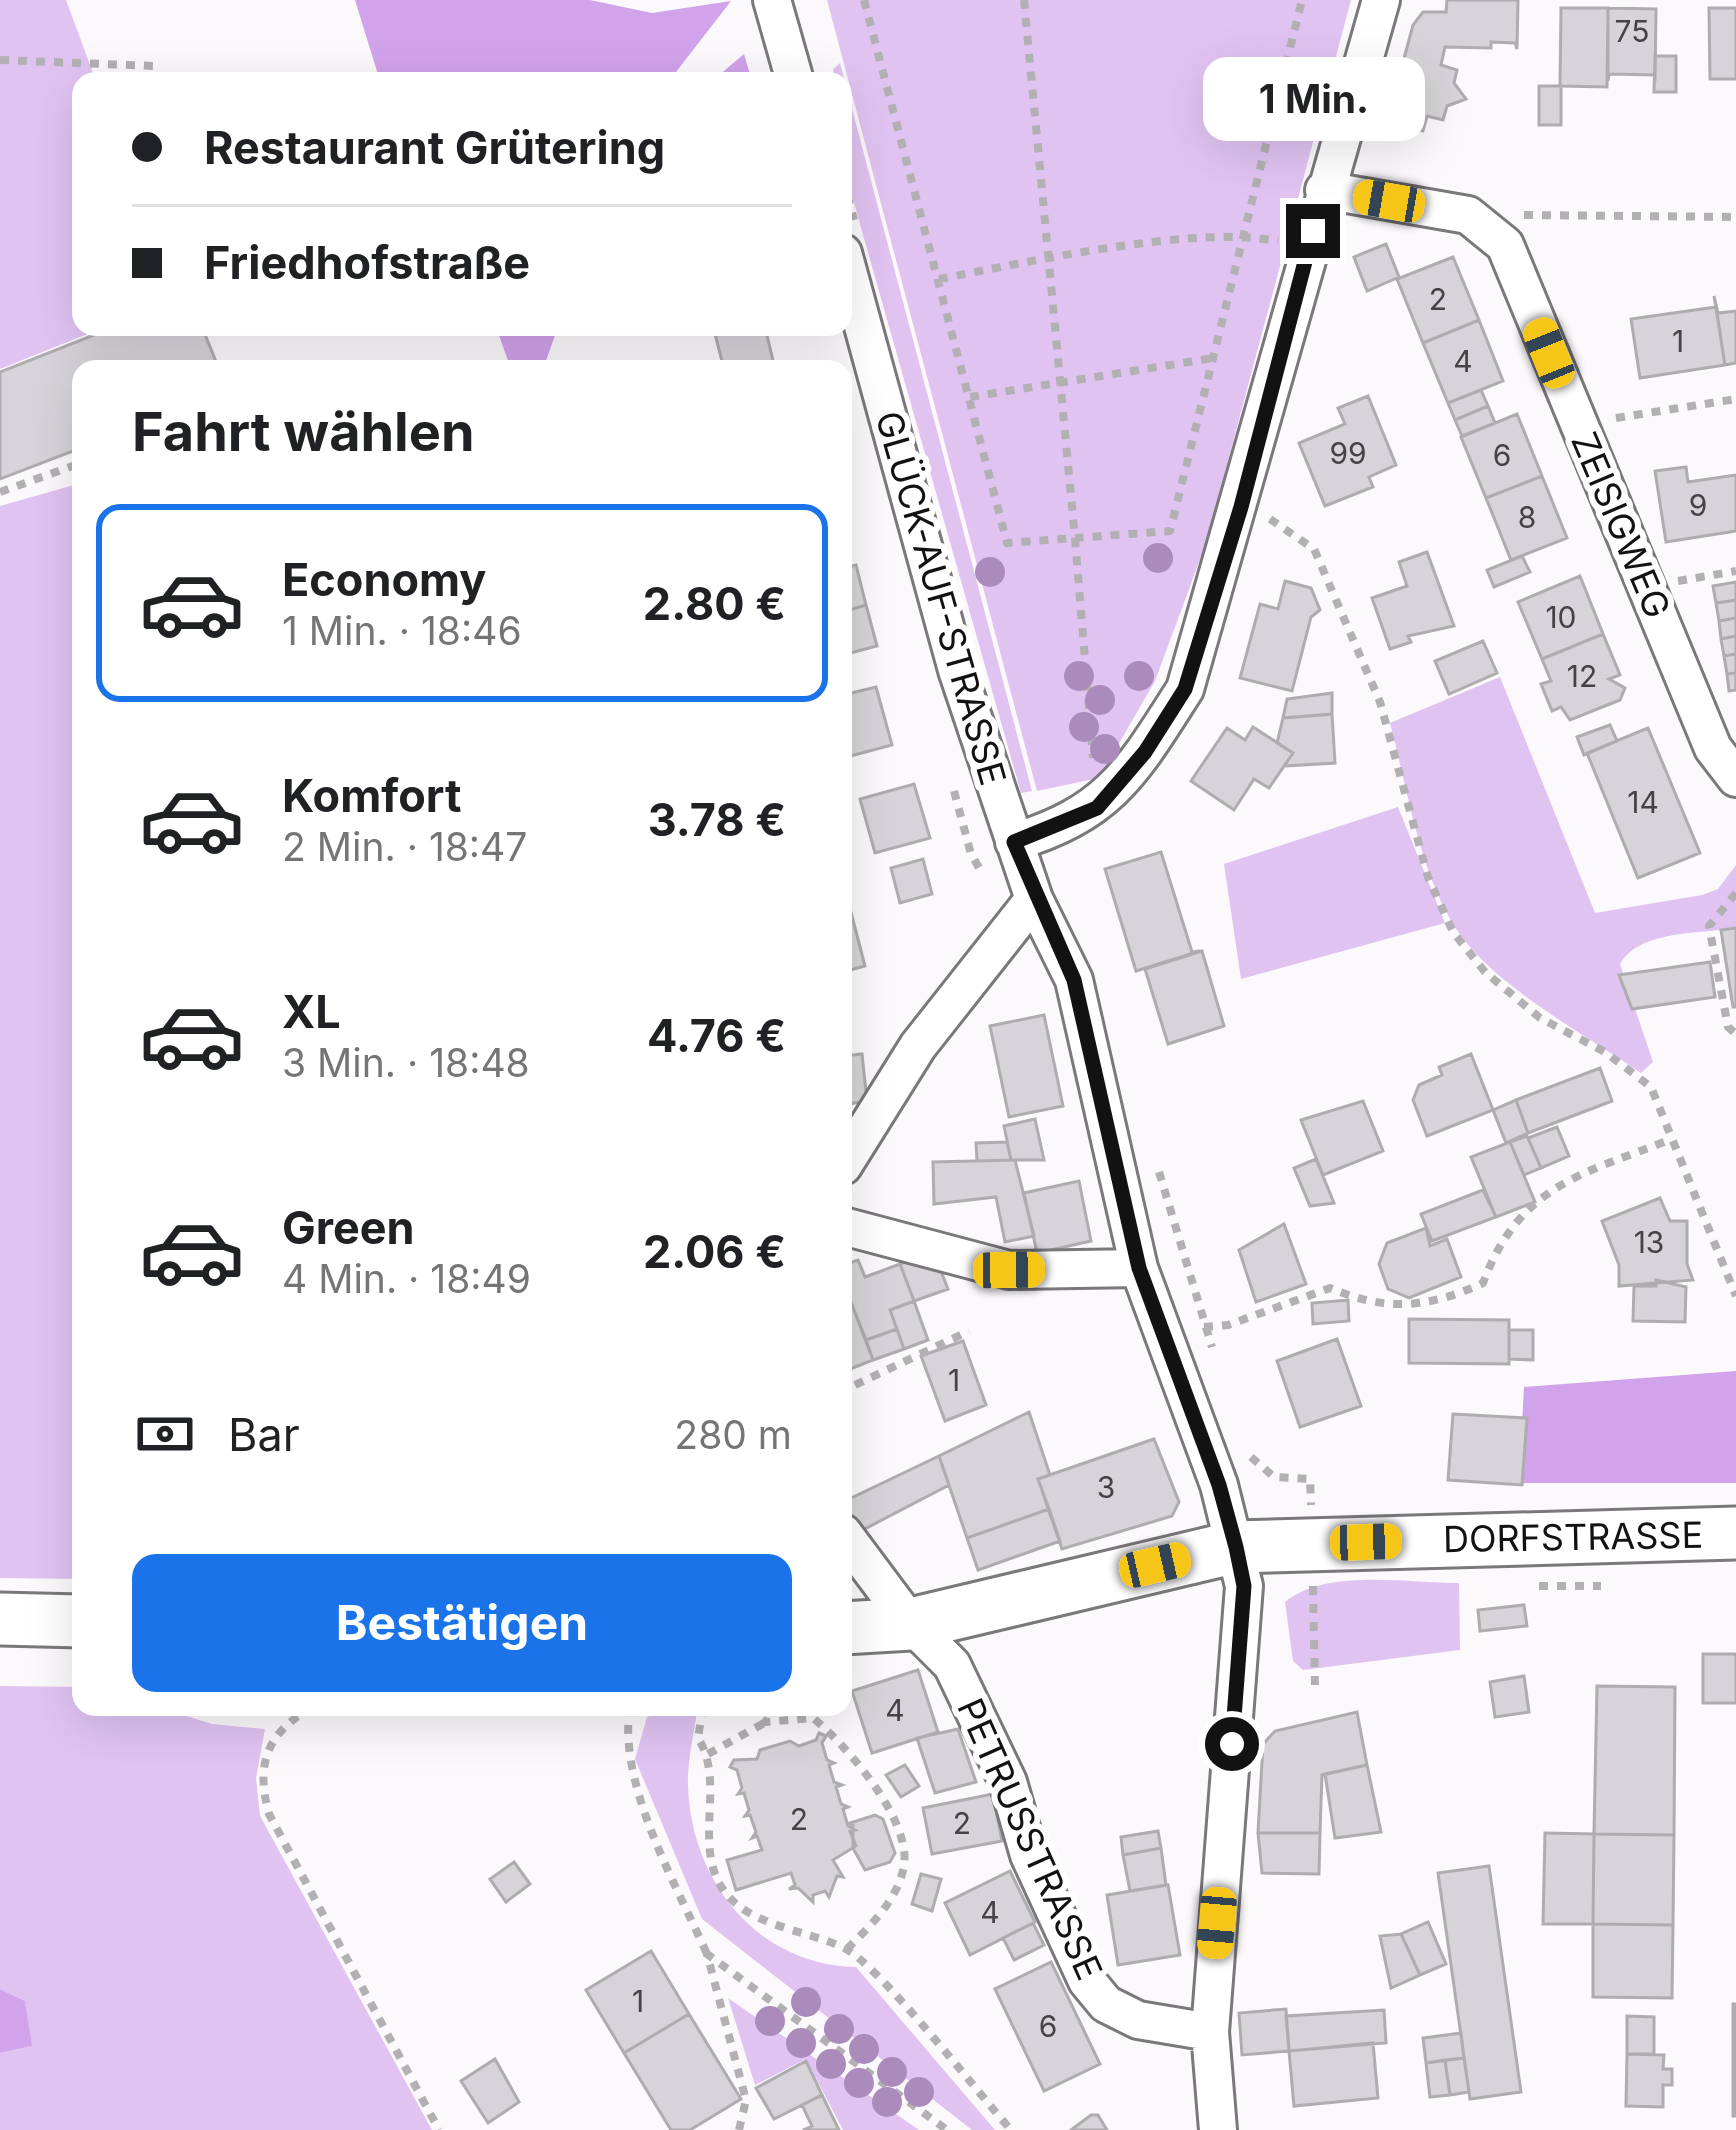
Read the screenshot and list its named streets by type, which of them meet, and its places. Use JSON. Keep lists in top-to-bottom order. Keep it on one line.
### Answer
{"streets":{"street":["ZEISIGWEG","GLÜCK-AUF-STRASSE","DORFSTRASSE","PETRUSSTRASSE"]},"crossings":[["GLÜCK-AUF-STRASSE","DORFSTRASSE"],["GLÜCK-AUF-STRASSE","PETRUSSTRASSE"],["DORFSTRASSE","PETRUSSTRASSE"]],"house_numbers":["75","2","1","4","99","6","9","8","10","12","14","13","1","3","4","2","2","4","1","6"],"page":{"bubble":"1 Min.","banner":["Restaurant Grütering","Friedhofstraße"],"heading":"Fahrt wählen","list":[{"name":"Economy","note":"1 Min. · 18:46","value":"2.80 €"},{"name":"Komfort","note":"2 Min. · 18:47","value":"3.78 €"},{"name":"XL","note":"3 Min. · 18:48","value":"4.76 €"},{"name":"Green","note":"4 Min. · 18:49","value":"2.06 €"}],"pay":["Bar","280 m"],"buttons":"Bestätigen"}}
